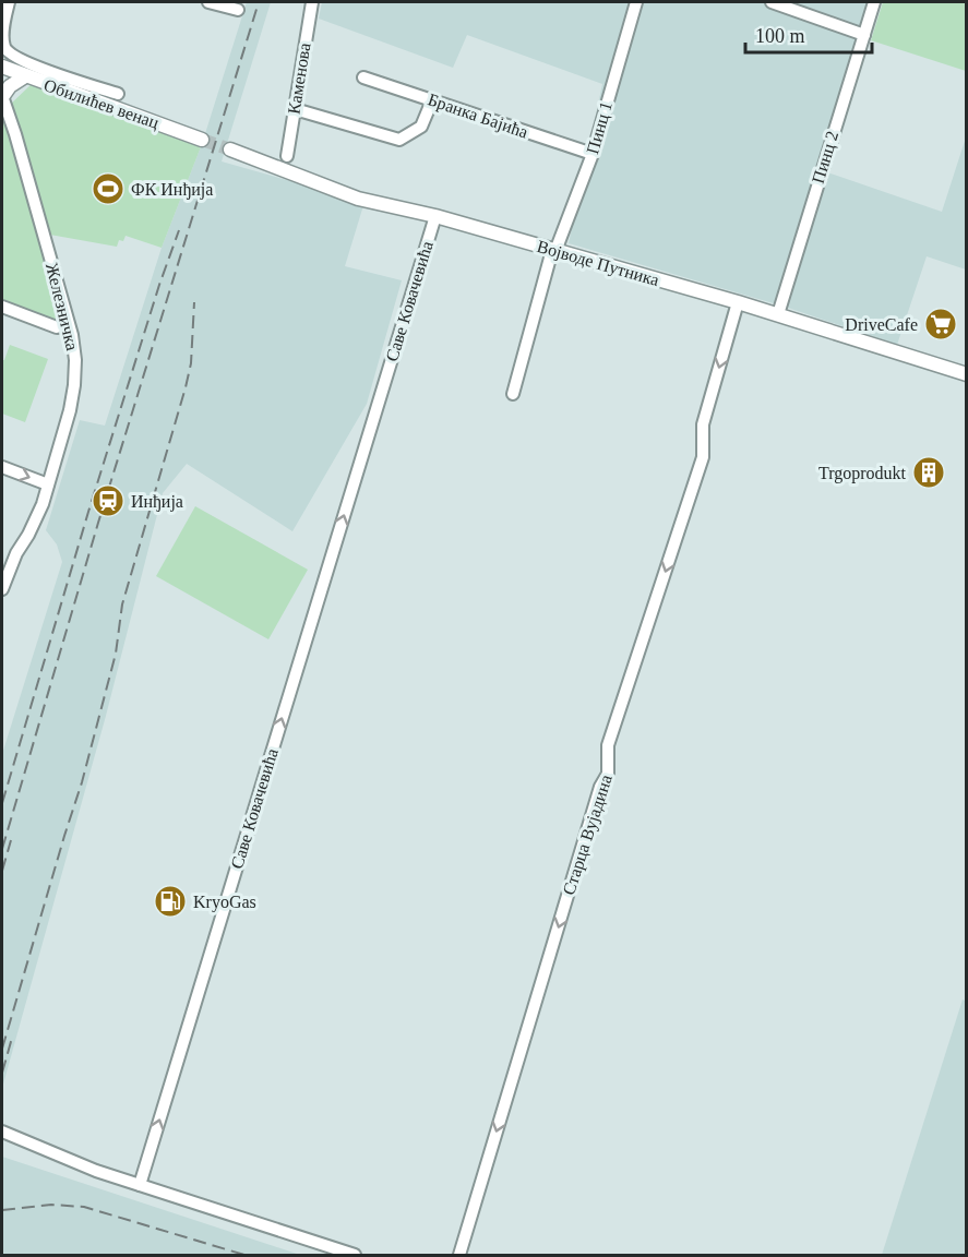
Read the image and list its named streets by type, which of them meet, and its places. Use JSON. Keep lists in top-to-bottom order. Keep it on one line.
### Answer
{"streets":{"main road":["Обилићев венац","Војводе Путника"],"street":["Каменова","Бранка Бајића","Пинц 1","Пинц 2","Саве Ковачевића","Железничка","Старца Вујадина"]},"crossings":[["Бранка Бајића","Пинц 1"],["Пинц 1","Војводе Путника"],["Пинц 2","Војводе Путника"],["Војводе Путника","Саве Ковачевића"],["Војводе Путника","Старца Вујадина"]],"one_way":["Саве Ковачевића","Старца Вујадина"],"places":{"sports":["ФК Инђија"],"supermarket":["DriveCafe"],"building":["Trgoprodukt"],"station":["Инђија"],"fuel station":["KryoGas"]},"scale_bar":"100 m"}
